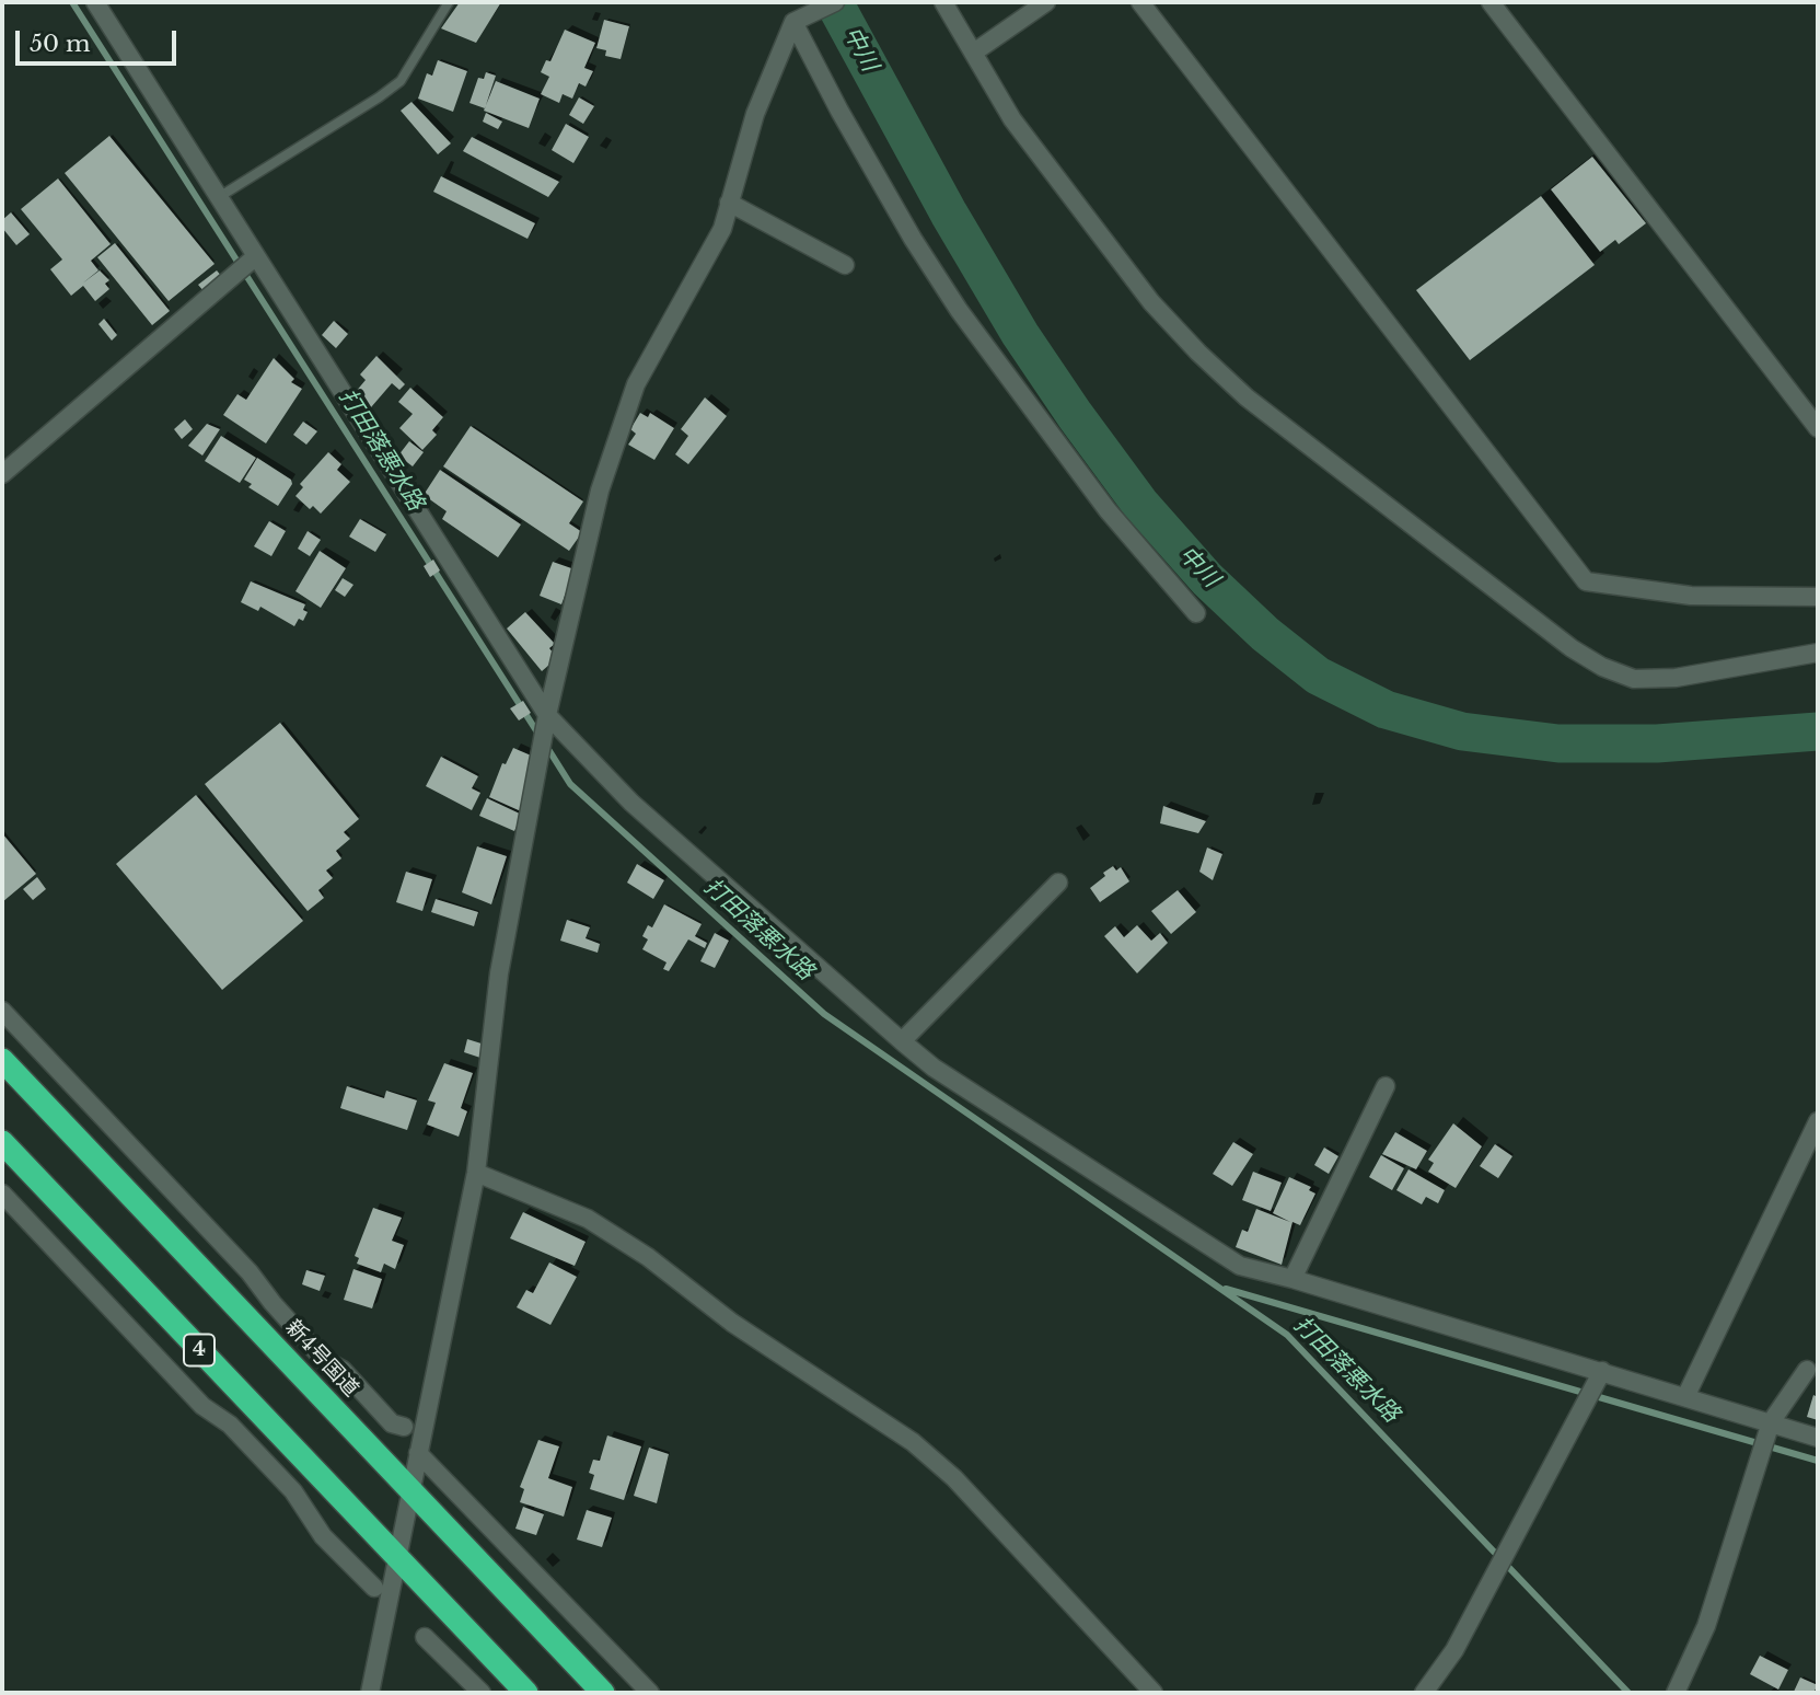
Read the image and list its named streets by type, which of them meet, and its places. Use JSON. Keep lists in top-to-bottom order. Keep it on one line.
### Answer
{"streets":{"highway":["4","新4号国道"]},"water":["中川","打田落悪水路"],"scale_bar":"50 m"}
